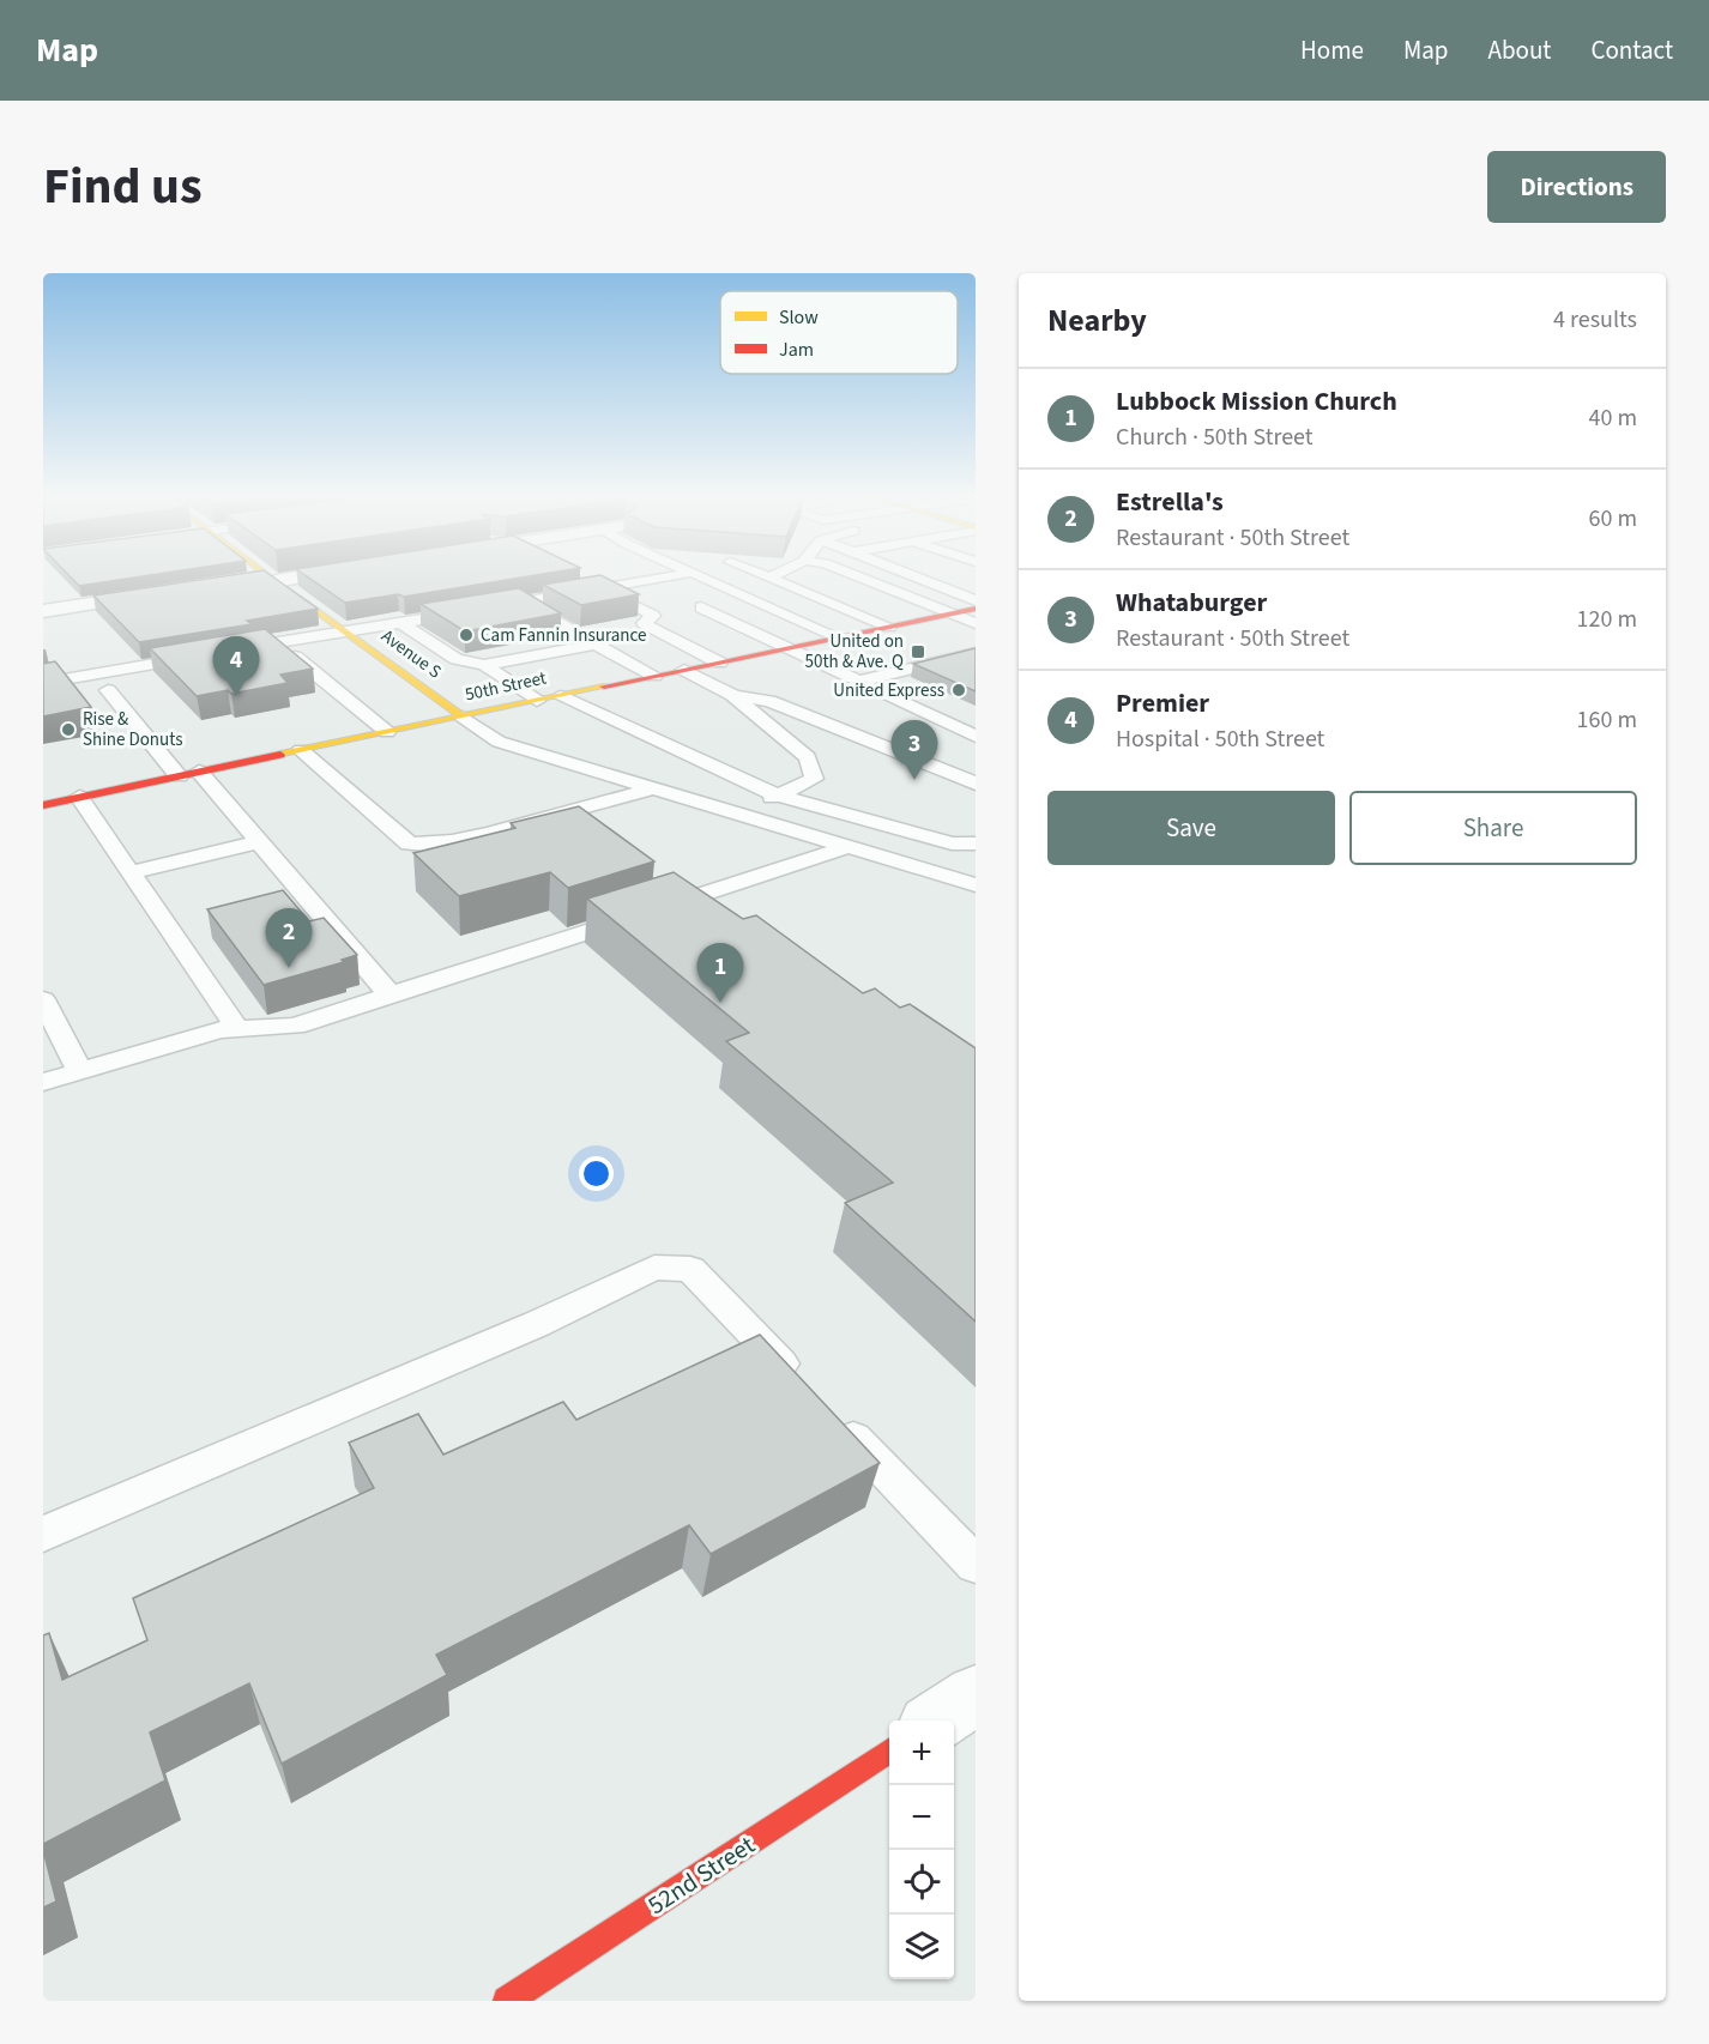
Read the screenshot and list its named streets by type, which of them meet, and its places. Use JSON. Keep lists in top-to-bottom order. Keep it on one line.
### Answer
{"streets":{"main road":["Avenue S","50th Street","52nd Street"]},"crossings":[["Avenue S","50th Street"]],"places":{"other":["Cam Fannin Insurance","United Express","Rise & Shine Donuts"],"transit":["United on 50th & Ave. Q"]},"legend":["Slow","Jam"],"page":{"header":"Map","nav":["Home","Map","About","Contact"],"title":"Find us","buttons":["Directions",["Save","Share"]],"heading":["Nearby","4 results"],"list":[{"mark":"1","name":"Lubbock Mission Church","note":"Church · 50th Street","value":"40 m"},{"mark":"2","name":"Estrella's","note":"Restaurant · 50th Street","value":"60 m"},{"mark":"3","name":"Whataburger","note":"Restaurant · 50th Street","value":"120 m"},{"mark":"4","name":"Premier","note":"Hospital · 50th Street","value":"160 m"}],"pins":["4","3","2","1"],"map_buttons":["+","−"]}}
